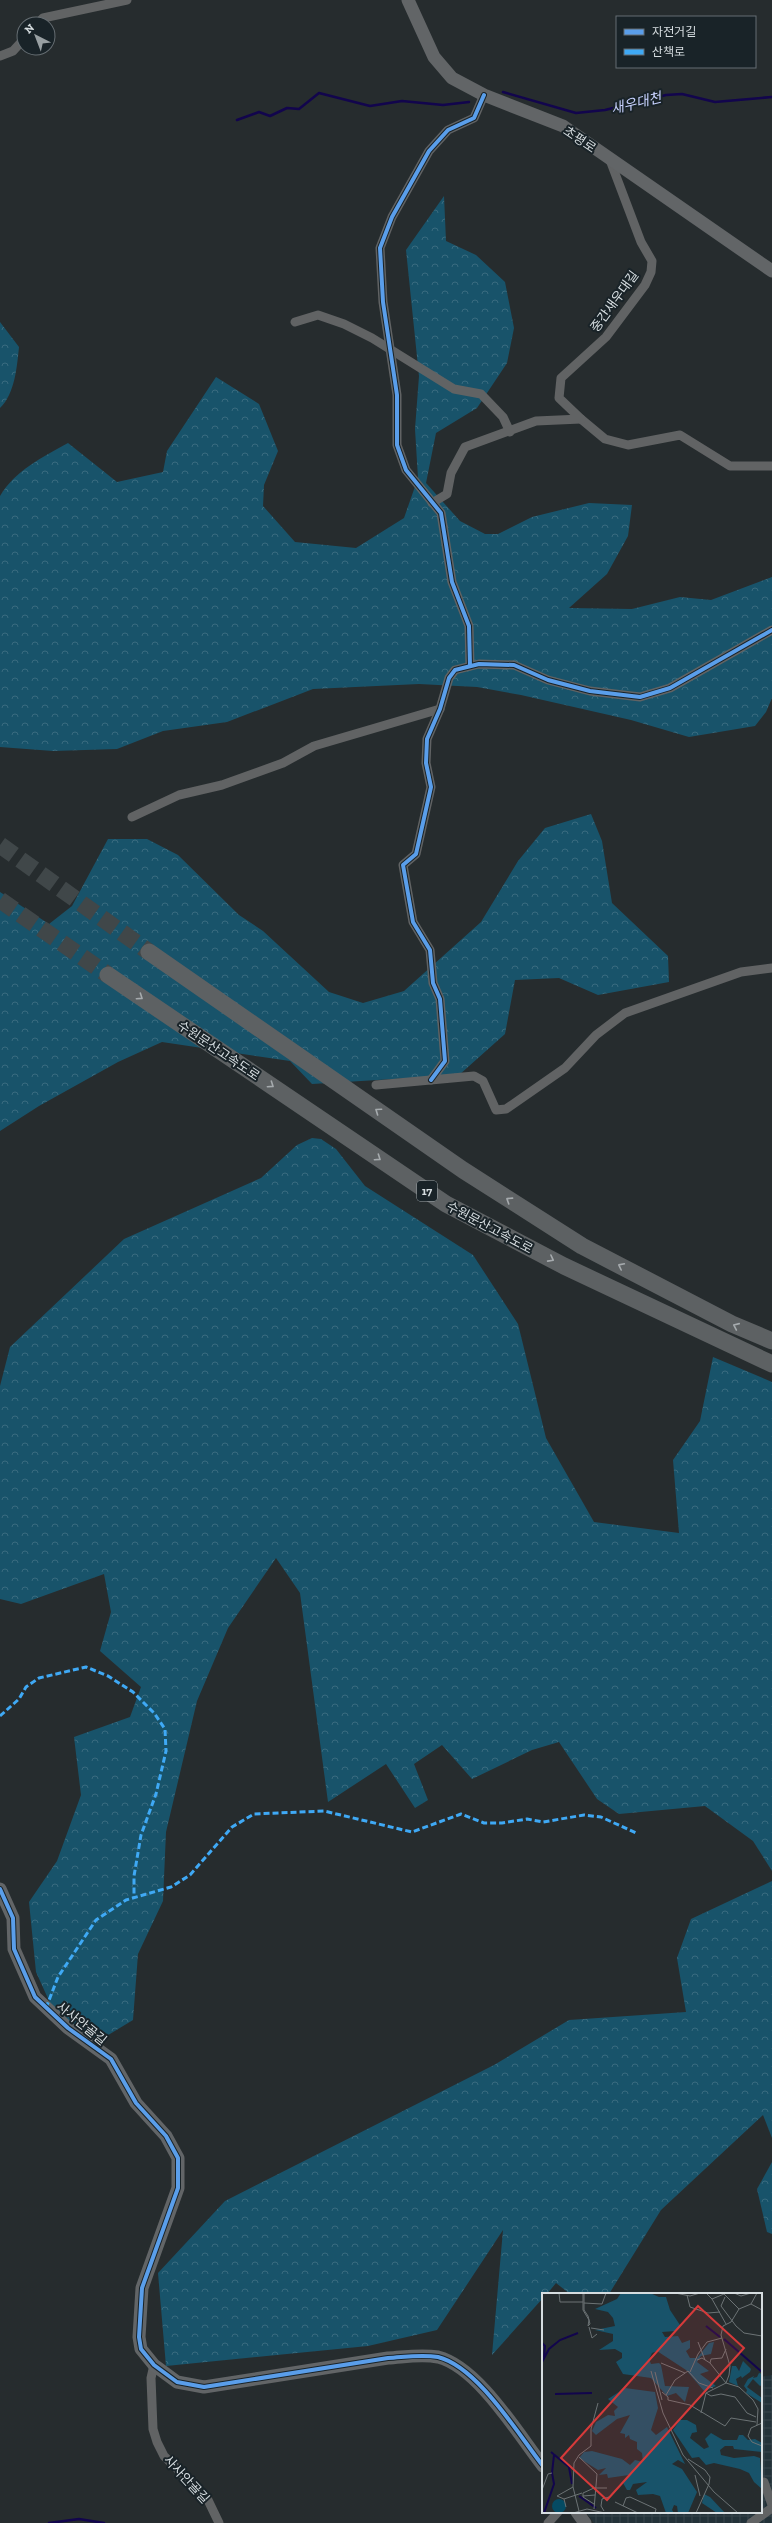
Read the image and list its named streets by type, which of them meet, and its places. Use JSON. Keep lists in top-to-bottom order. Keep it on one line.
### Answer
{"streets":{"highway":["수원문산고속도로","17"],"street":["초평로","중간새우대길","사사안골길"]},"crossings":[["초평로","중간새우대길"]],"water":["새우대천"],"legend":["자전거길","산책로"],"north":"top left"}
